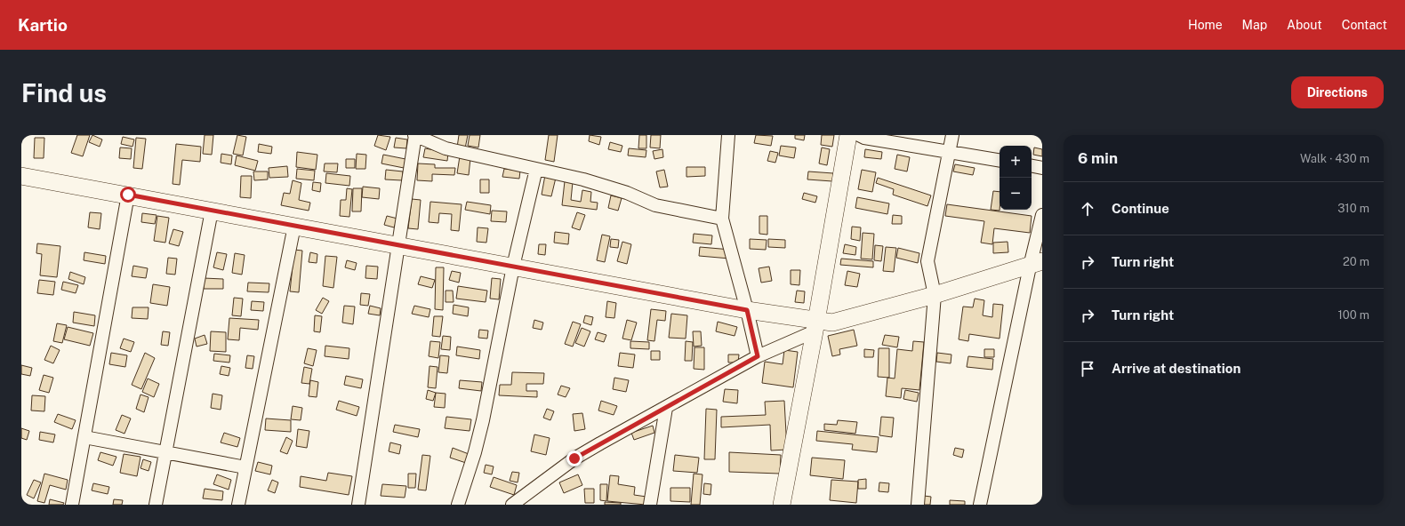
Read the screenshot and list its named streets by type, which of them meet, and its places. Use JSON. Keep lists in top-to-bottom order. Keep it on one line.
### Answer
{"page":{"header":"Kartio","nav":["Home","Map","About","Contact"],"buttons":"Directions","title":"Find us","heading":["6 min","Walk · 430 m"],"map_buttons":["+","−"],"list":[["Continue","310 m"],["Turn right","20 m"],["Turn right","100 m"],"Arrive at destination"]}}
